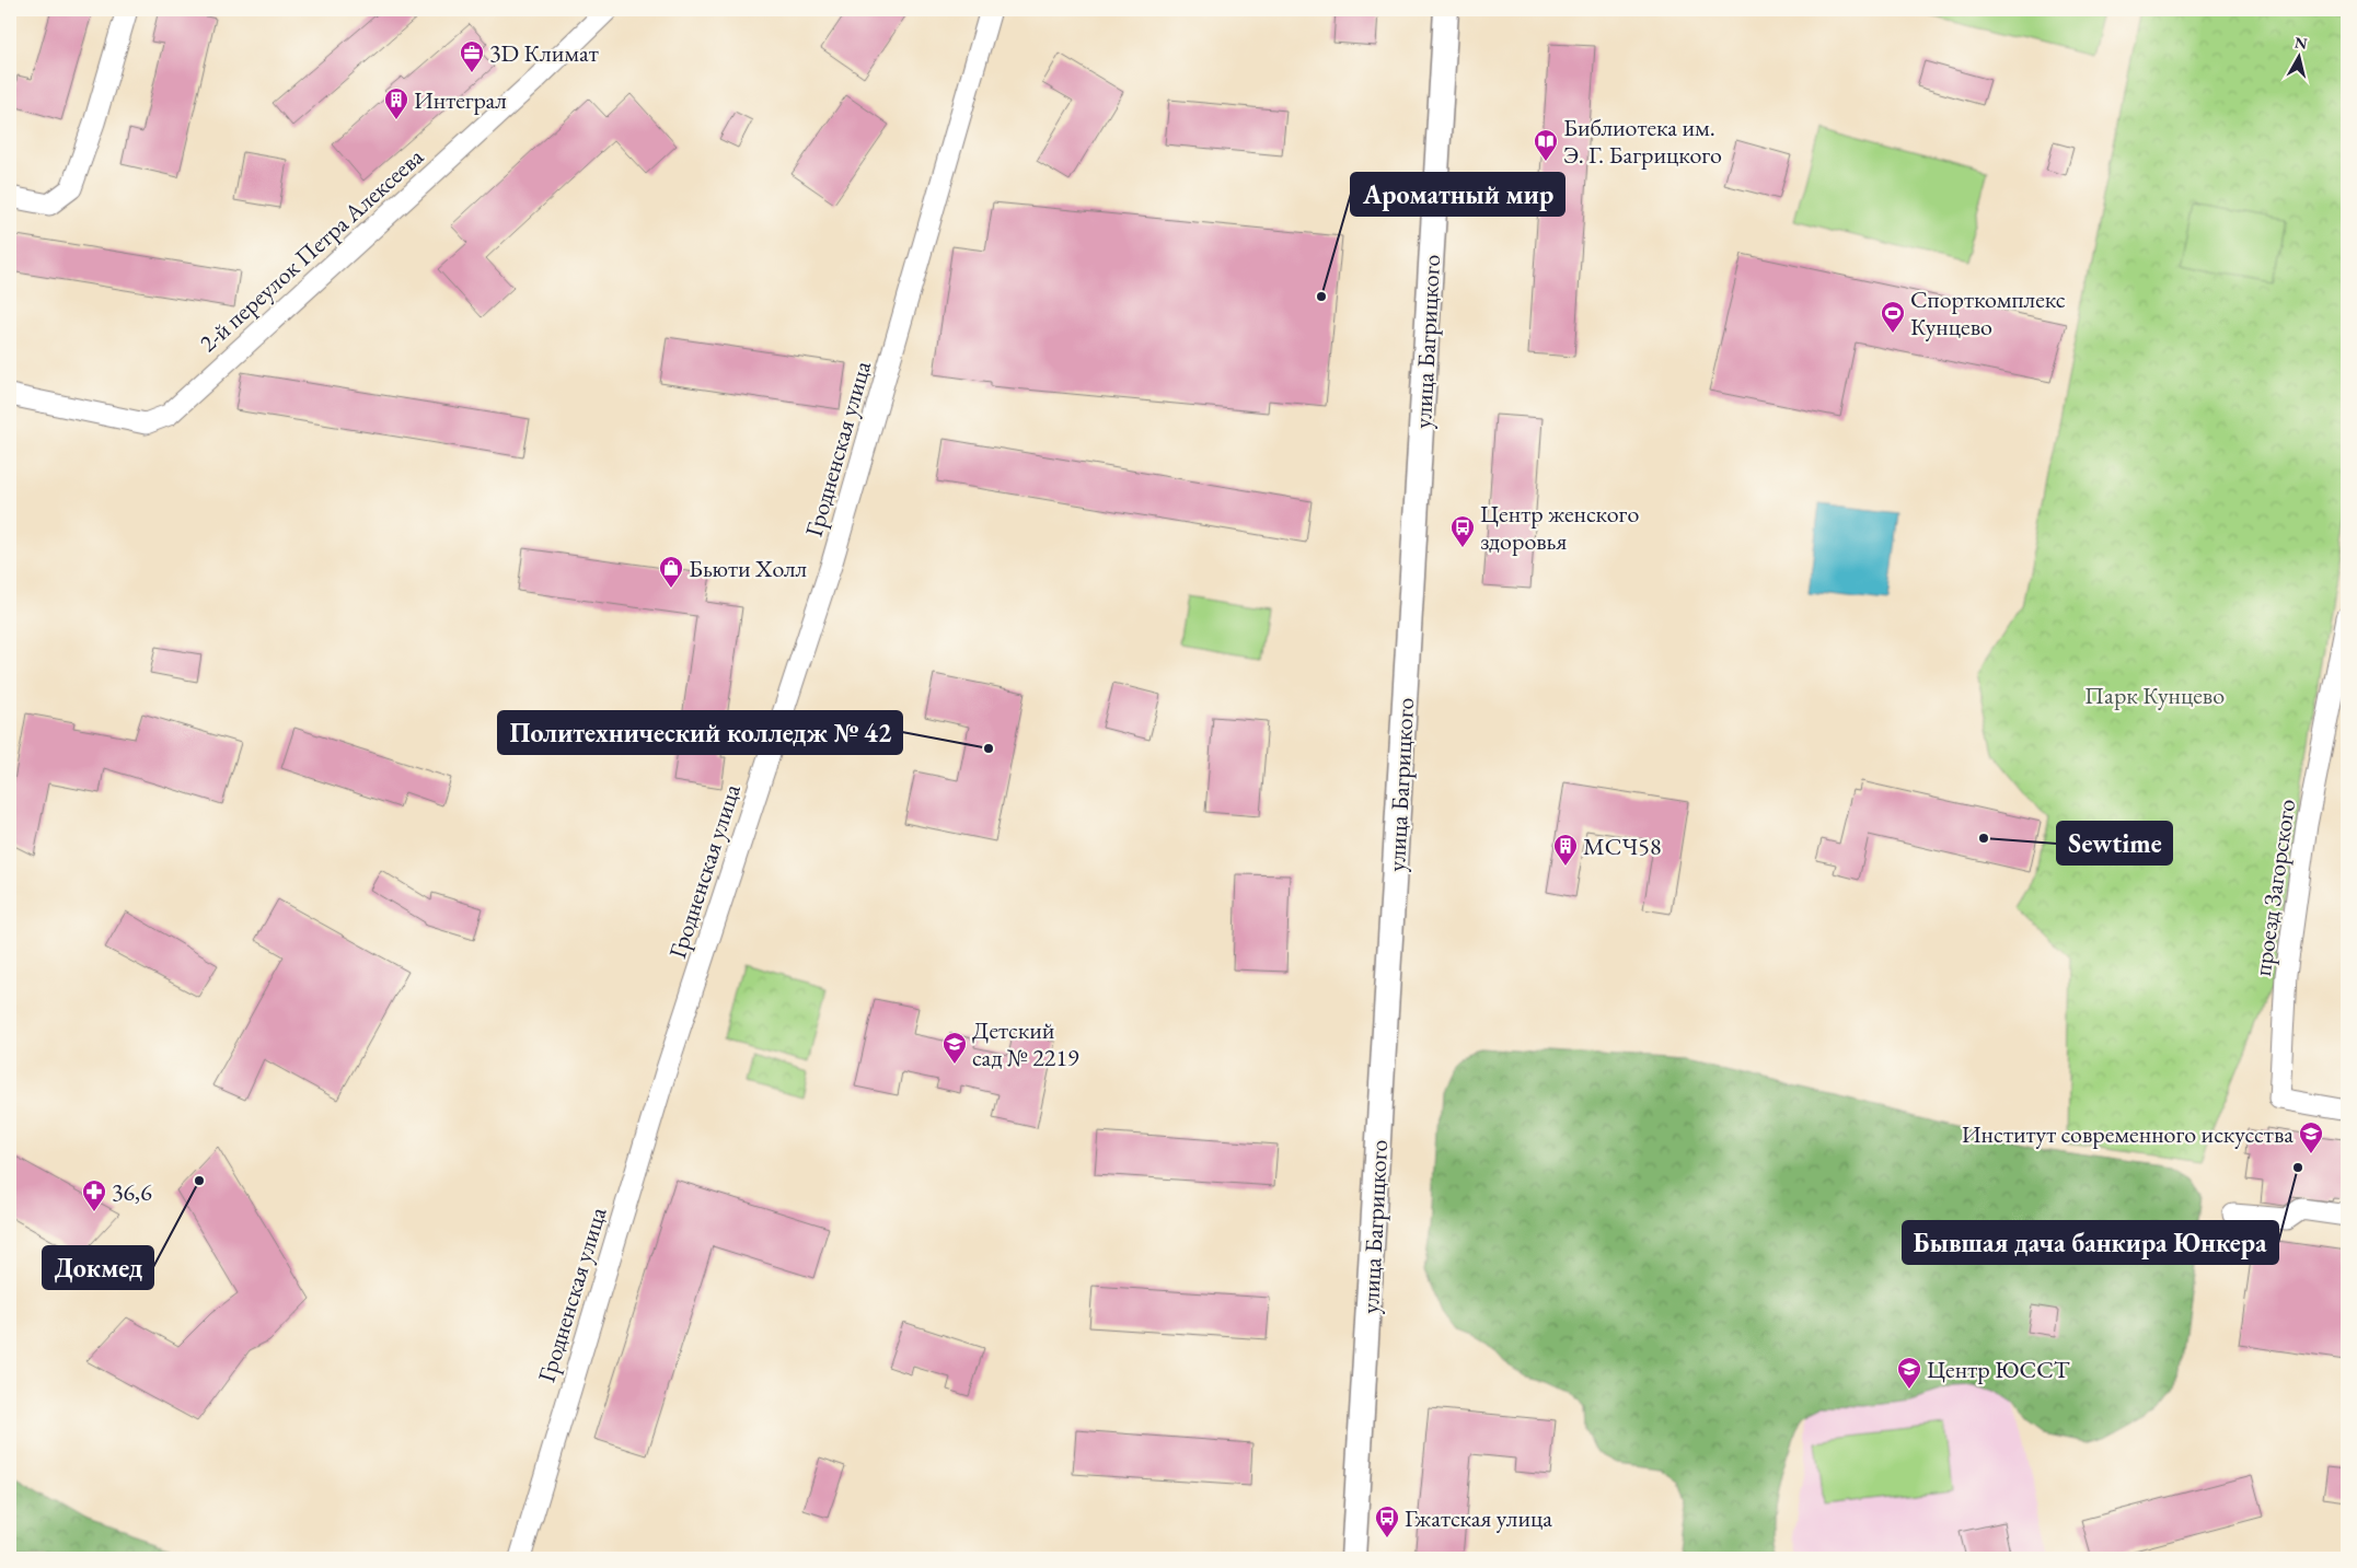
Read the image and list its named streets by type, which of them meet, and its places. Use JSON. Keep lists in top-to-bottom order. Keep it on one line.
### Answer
{"streets":{"street":["2-й переулок Петра Алексеева","улица Багрицкого","Гродненская улица","проезд Загорского"]},"parks":["Парк Кунцево"],"places":{"office":["3D Климат"],"building":["Интеграл","МСЧ58"],"library":["Библиотека им. Э. Г. Багрицкого"],"other":["Ароматный мир","Политехнический колледж № 42","Sewtime","Бывшая дача банкира Юнкера","Докмед"],"sports":["Спорткомплекс Кунцево"],"bus stop":["Центр женского здоровья","Гжатская улица"],"shop":["Бьюти Холл"],"school or university":["Детский сад № 2219","Институт современного искусства","Центр ЮССТ"],"pharmacy":["36,6"]},"north":"top"}
